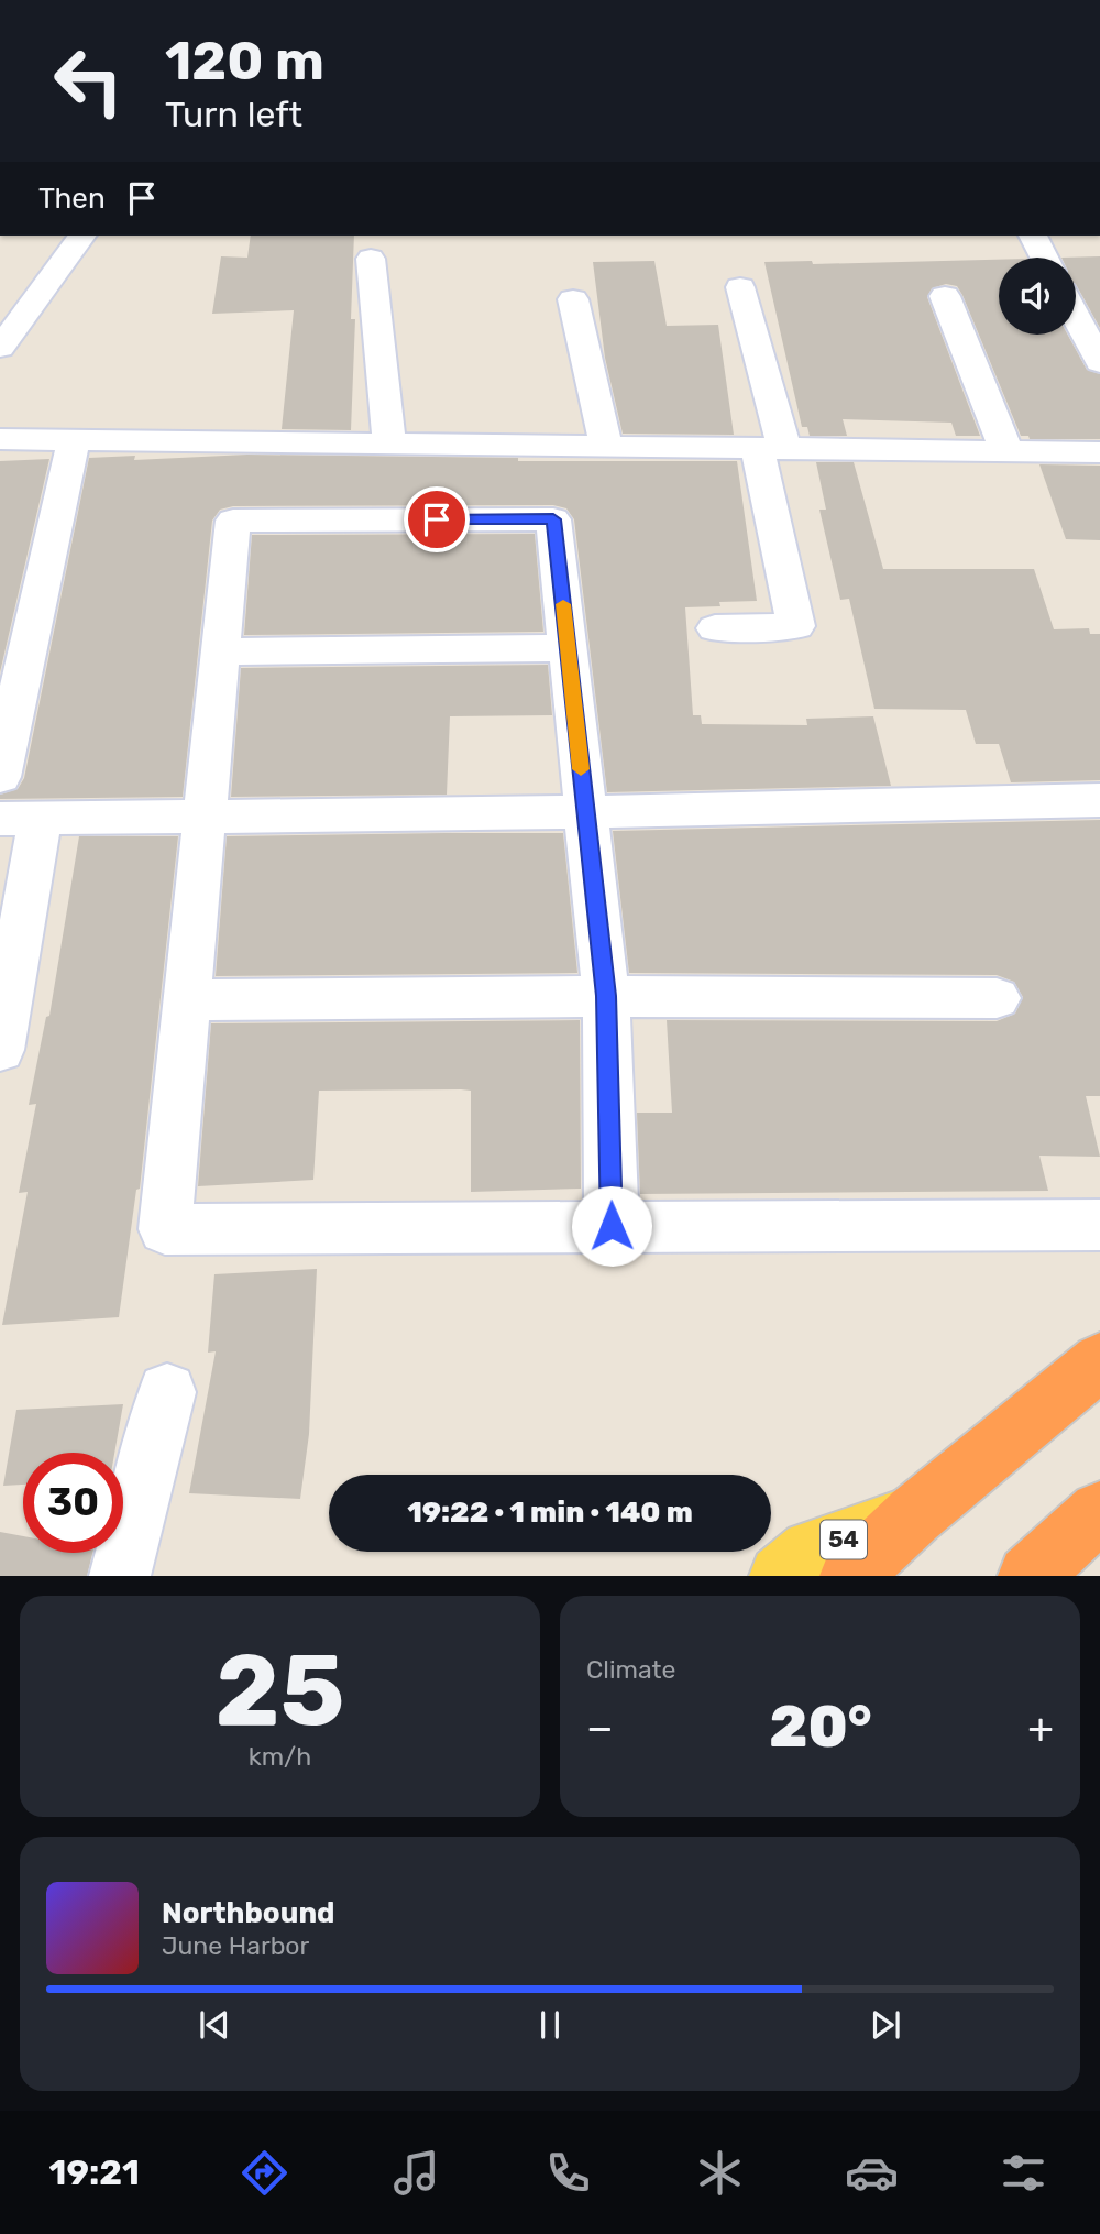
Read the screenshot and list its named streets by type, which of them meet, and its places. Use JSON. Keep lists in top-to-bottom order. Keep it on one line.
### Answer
{"streets":{"main road":["54"]},"page":{"turn":["120 m","Turn left"],"then":"Then","limit":"30","trip":"19:22 · 1 min · 140 m","tile":[["25","km/h"],"Climate"],"heat":["−","20°","+"],"song":["Northbound","June Harbor"],"tabs":"19:21"}}
